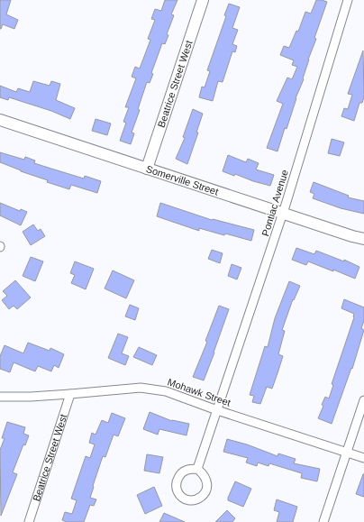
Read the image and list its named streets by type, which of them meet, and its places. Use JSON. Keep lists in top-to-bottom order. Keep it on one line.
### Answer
{"streets":{"street":["Beatrice Street West","Somerville Street","Pontiac Avenue","Mohawk Street"]},"crossings":[["Beatrice Street West","Somerville Street"],["Beatrice Street West","Mohawk Street"],["Somerville Street","Pontiac Avenue"],["Pontiac Avenue","Mohawk Street"]]}
